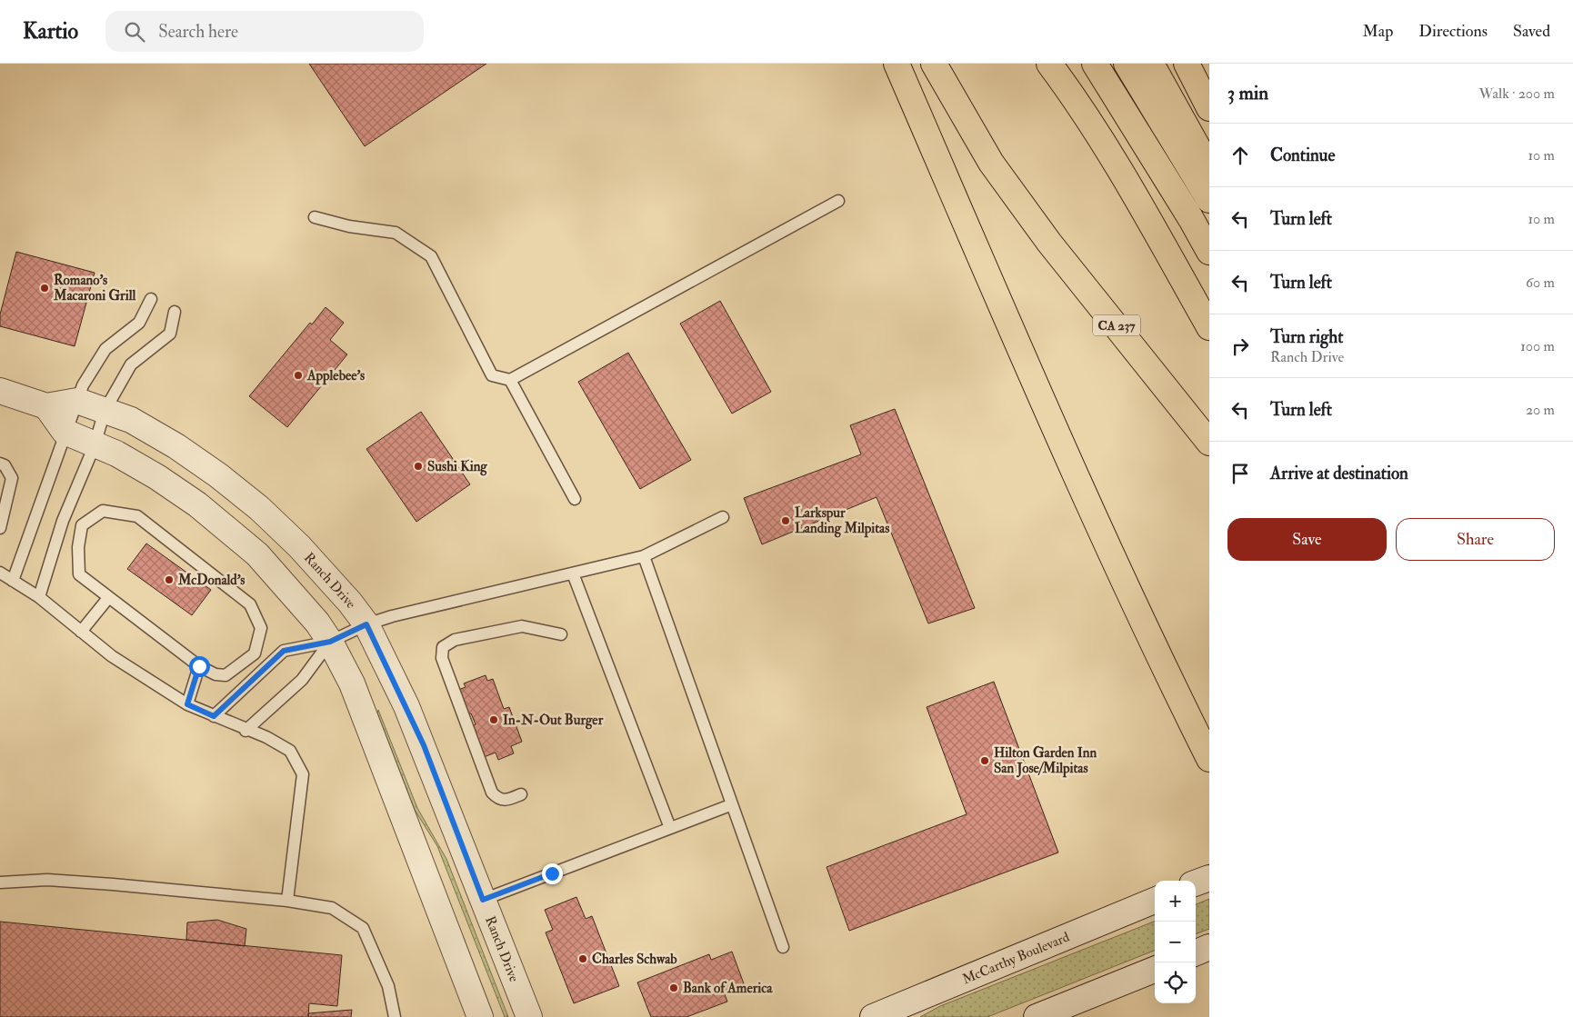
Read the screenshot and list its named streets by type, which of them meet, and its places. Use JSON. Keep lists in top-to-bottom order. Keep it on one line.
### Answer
{"streets":{"highway":["CA 237"],"street":["Ranch Drive","McCarthy Boulevard"]},"places":["Romano's Macaroni Grill","Applebee's","Sushi King","Larkspur Landing Milpitas","McDonald's","In-N-Out Burger","Hilton Garden Inn San Jose/Milpitas","Charles Schwab","Bank of America"],"page":{"header":"Kartio","search":"Search here","nav":["Map","Directions","Saved"],"heading":["3 min","Walk · 200 m"],"list":[["Continue","10 m"],["Turn left","10 m"],["Turn left","60 m"],["Turn right","Ranch Drive","100 m"],["Turn left","20 m"],"Arrive at destination"],"buttons":["Save","Share"],"map_buttons":["+","−"]}}
